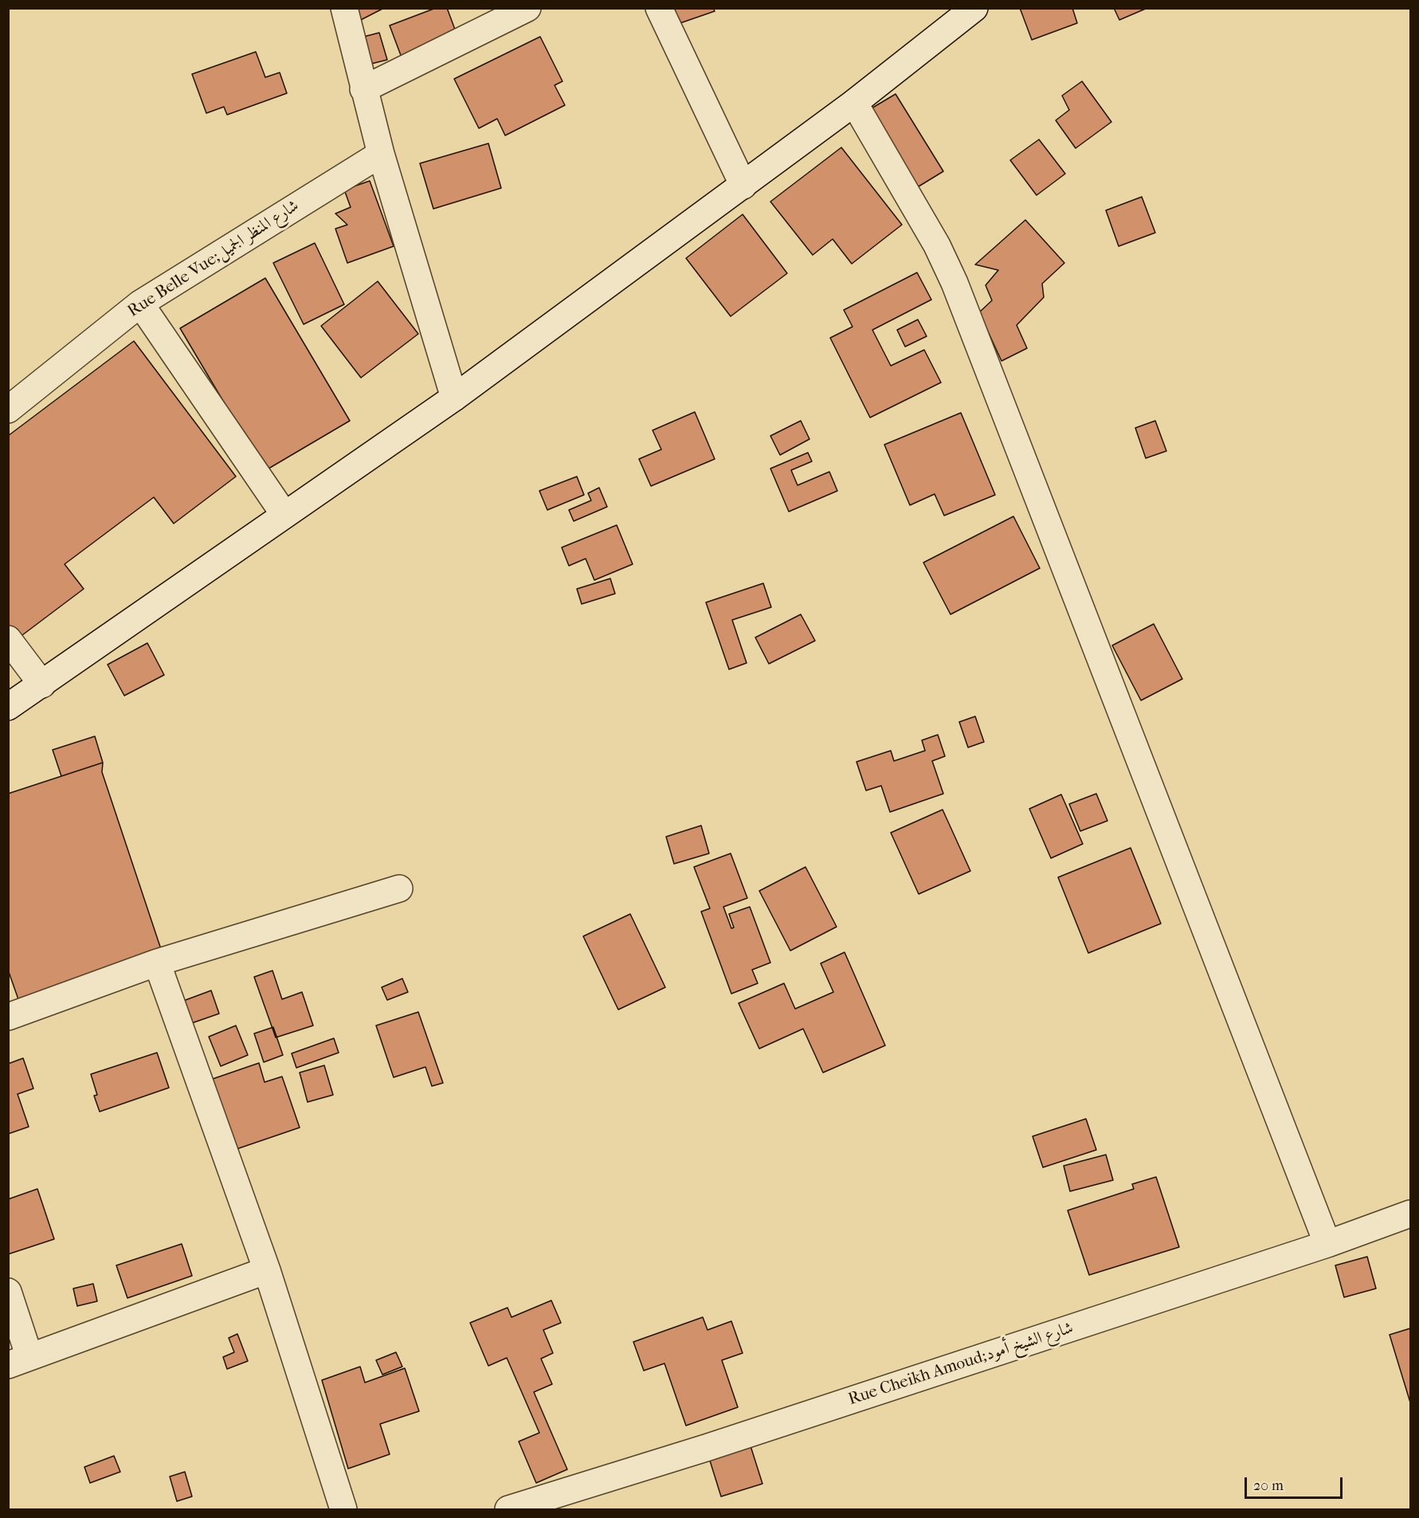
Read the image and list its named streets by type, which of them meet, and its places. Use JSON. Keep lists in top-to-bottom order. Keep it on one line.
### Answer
{"streets":{"street":["Rue Belle Vue;شارع المنظر الجميل","Rue Cheikh Amoud;شارع الشيخ أمود"]},"scale_bar":"20 m"}
